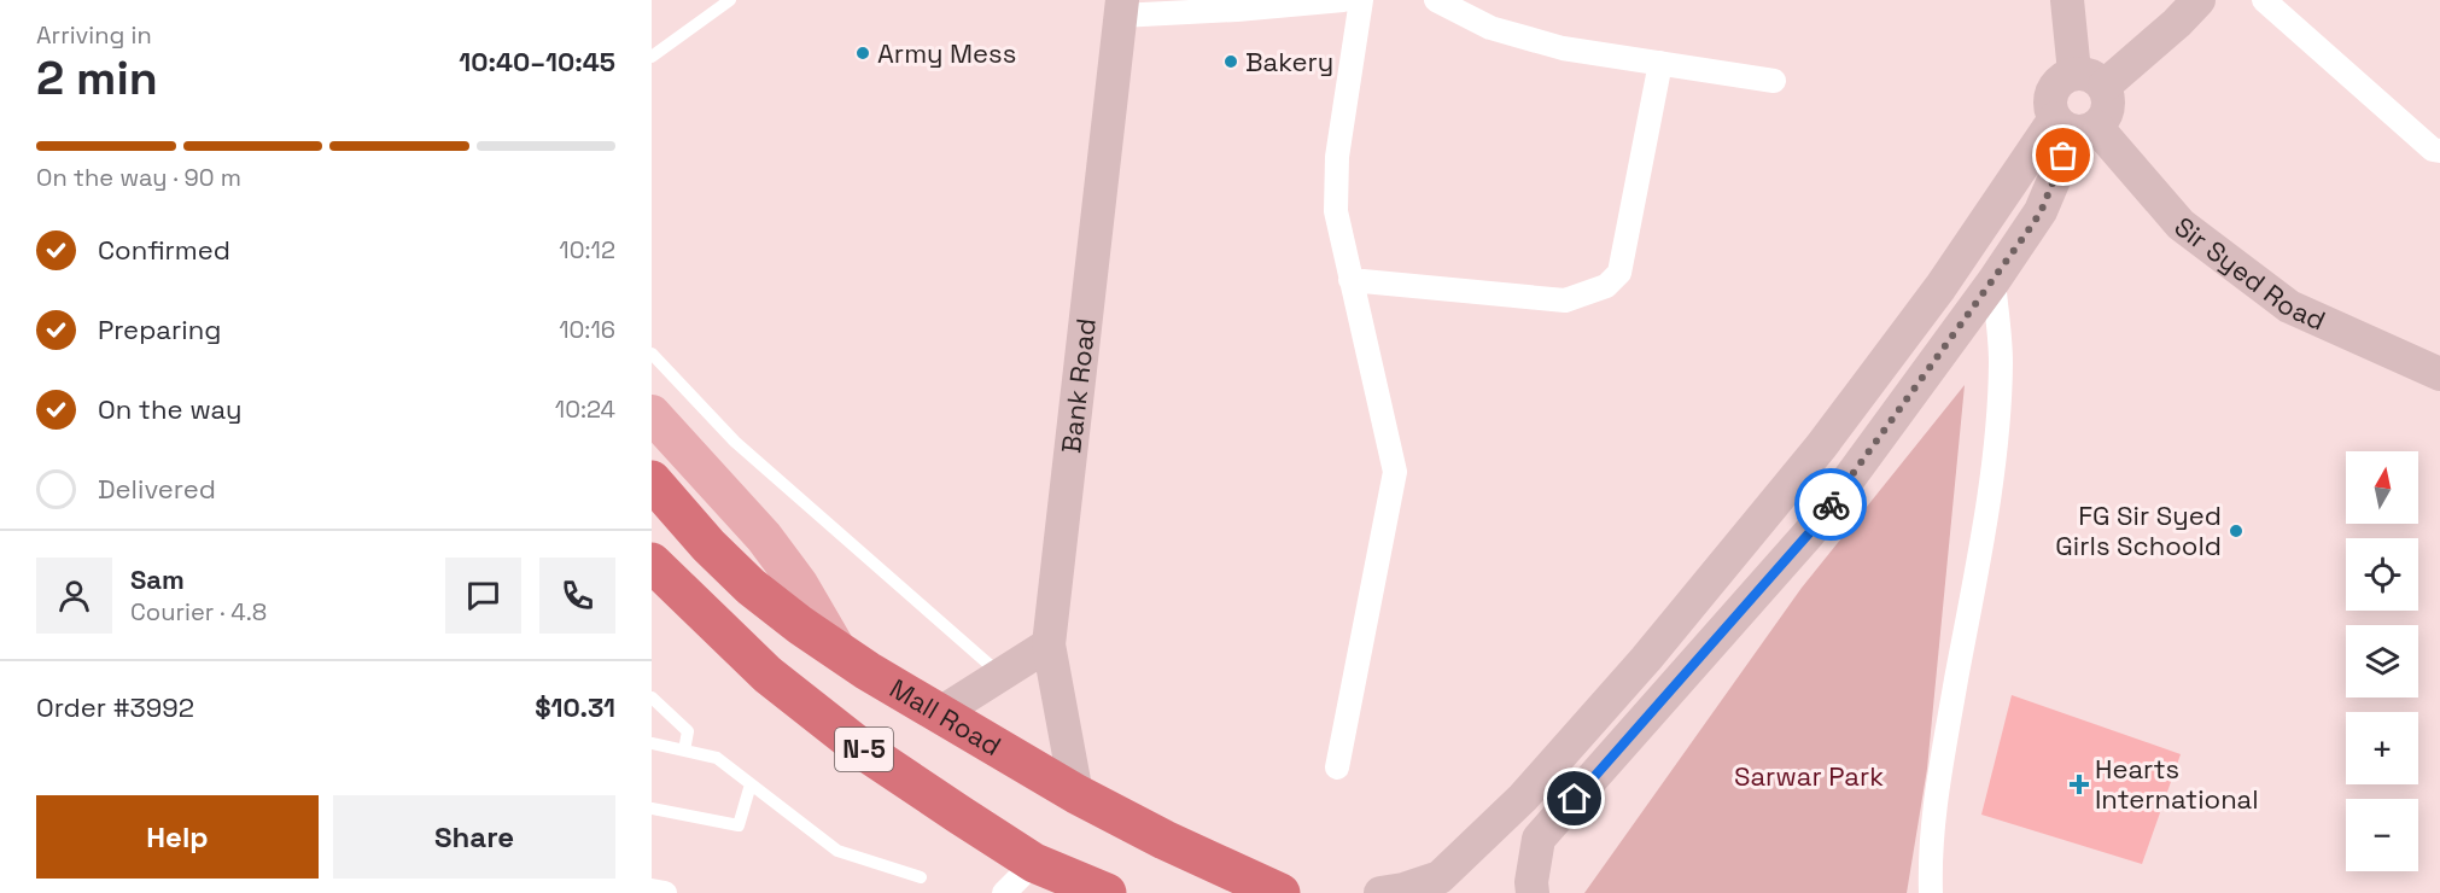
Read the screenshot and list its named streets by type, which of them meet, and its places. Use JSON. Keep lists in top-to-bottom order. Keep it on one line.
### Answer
{"streets":{"highway":["Mall Road","N-5"],"street":["Sir Syed Road","Bank Road"]},"crossings":[["Bank Road","Mall Road"]],"parks":["Sarwar Park"],"places":{"other":["Army Mess","Bakery","FG Sir Syed Girls Schoold"],"health":["Hearts International"]},"north":"top","page":{"heading":["2 min","Arriving in","10:40–10:45"],"panel":["Sam","Courier · 4.8","Order #3992","$10.31"],"bar":"On the way · 90 m","list":[["Confirmed","10:12"],["Preparing","10:16"],["On the way","10:24"],"Delivered"],"map_buttons":["+","−"],"buttons":["Help","Share"]}}
